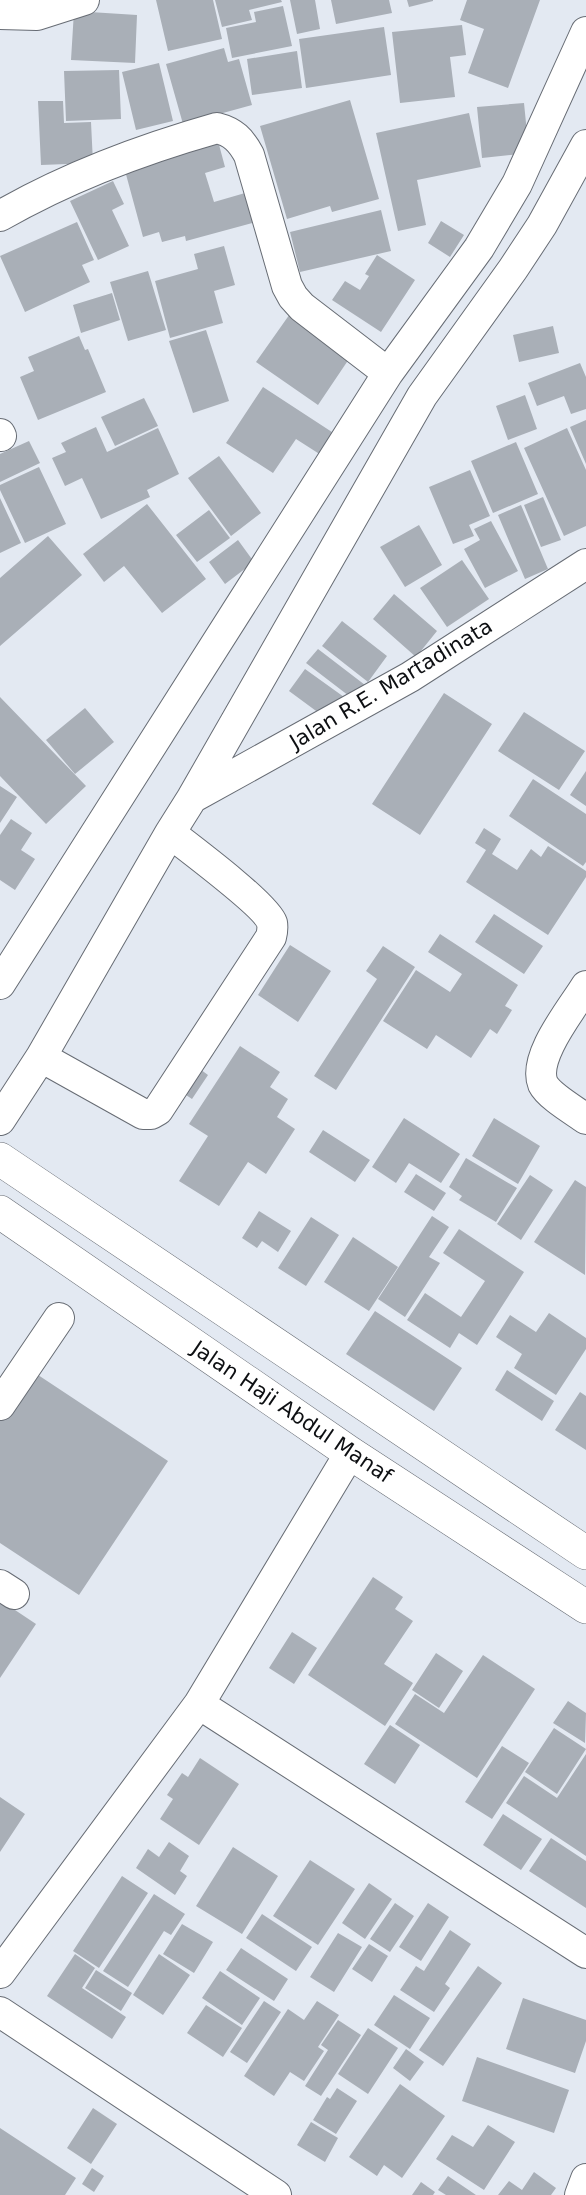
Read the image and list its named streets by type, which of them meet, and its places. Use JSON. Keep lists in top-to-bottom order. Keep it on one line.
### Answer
{"streets":{"main road":["Jalan Haji Abdul Manaf"],"street":["Jalan R.E. Martadinata"]}}
